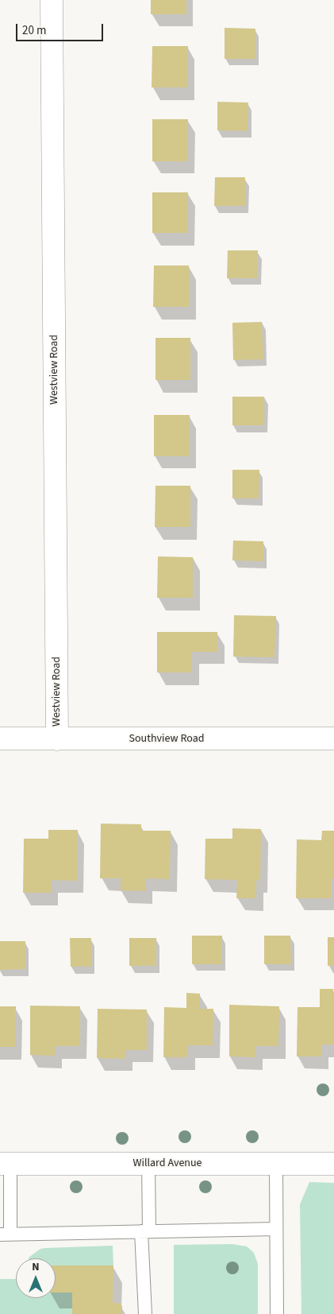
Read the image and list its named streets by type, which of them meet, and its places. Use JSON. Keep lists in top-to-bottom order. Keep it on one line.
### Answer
{"streets":{"street":["Westview Road","Southview Road","Willard Avenue"]},"crossings":[["Westview Road","Southview Road"]],"scale_bar":"20 m","north":"top"}
